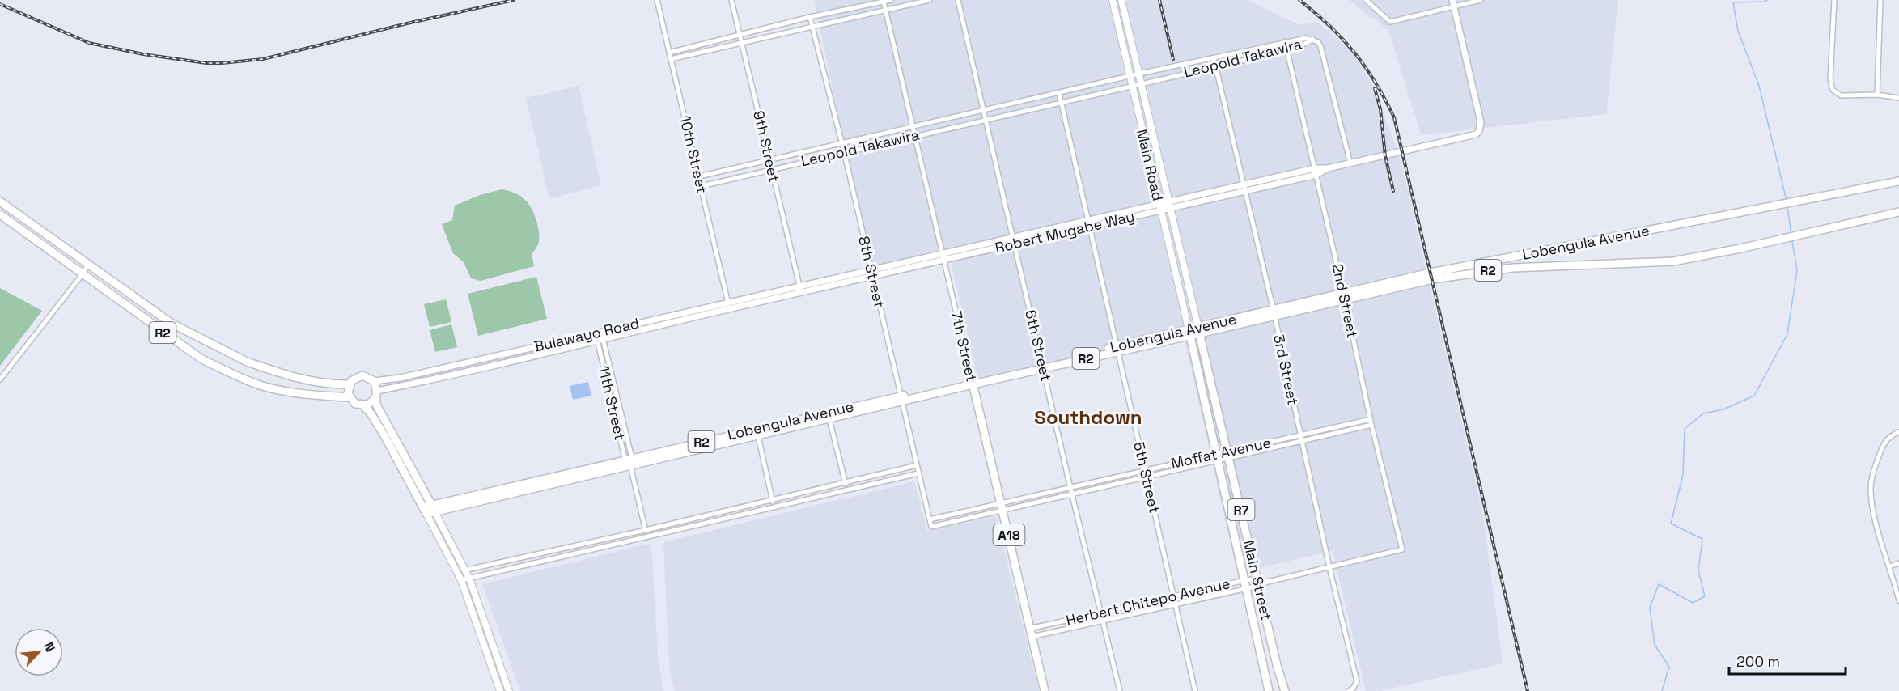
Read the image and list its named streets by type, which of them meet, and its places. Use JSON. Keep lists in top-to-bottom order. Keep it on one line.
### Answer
{"streets":{"highway":["Lobengula Avenue","R2","7th Street","R7","A18","Main Street"],"main road":["Main Road"],"street":["Leopold Takawira","9th Street","10th Street","Robert Mugabe Way","8th Street","2nd Street","Bulawayo Road","6th Street","3rd Street","11th Street","Moffat Avenue","5th Street","Herbert Chitepo Avenue"]},"crossings":[["Leopold Takawira","9th Street"],["Leopold Takawira","10th Street"],["Leopold Takawira","Main Road"],["Leopold Takawira","8th Street"],["Leopold Takawira","2nd Street"],["Leopold Takawira","6th Street"],["Leopold Takawira","7th Street"],["Leopold Takawira","3rd Street"],["Leopold Takawira","5th Street"],["9th Street","Robert Mugabe Way"],["9th Street","Bulawayo Road"],["10th Street","Bulawayo Road"],["Main Road","Robert Mugabe Way"],["Main Road","Lobengula Avenue"],["Main Road","Main Street"],["Robert Mugabe Way","8th Street"],["Robert Mugabe Way","2nd Street"],["Robert Mugabe Way","Bulawayo Road"],["Robert Mugabe Way","6th Street"],["Robert Mugabe Way","7th Street"],["Robert Mugabe Way","3rd Street"],["Robert Mugabe Way","5th Street"],["Lobengula Avenue","R2"],["Lobengula Avenue","8th Street"],["Lobengula Avenue","2nd Street"],["Lobengula Avenue","6th Street"],["Lobengula Avenue","7th Street"],["Lobengula Avenue","3rd Street"],["Lobengula Avenue","11th Street"],["Lobengula Avenue","5th Street"],["Lobengula Avenue","Main Street"],["R2","Bulawayo Road"],["8th Street","Moffat Avenue"],["2nd Street","Moffat Avenue"],["2nd Street","Herbert Chitepo Avenue"],["Bulawayo Road","11th Street"],["6th Street","Moffat Avenue"],["6th Street","Herbert Chitepo Avenue"],["7th Street","Moffat Avenue"],["7th Street","Herbert Chitepo Avenue"],["3rd Street","Moffat Avenue"],["3rd Street","Herbert Chitepo Avenue"],["Moffat Avenue","5th Street"],["Moffat Avenue","Main Street"],["5th Street","Herbert Chitepo Avenue"],["Main Street","Herbert Chitepo Avenue"]],"districts":["Southdown"],"scale_bar":"200 m","north":"top right"}
